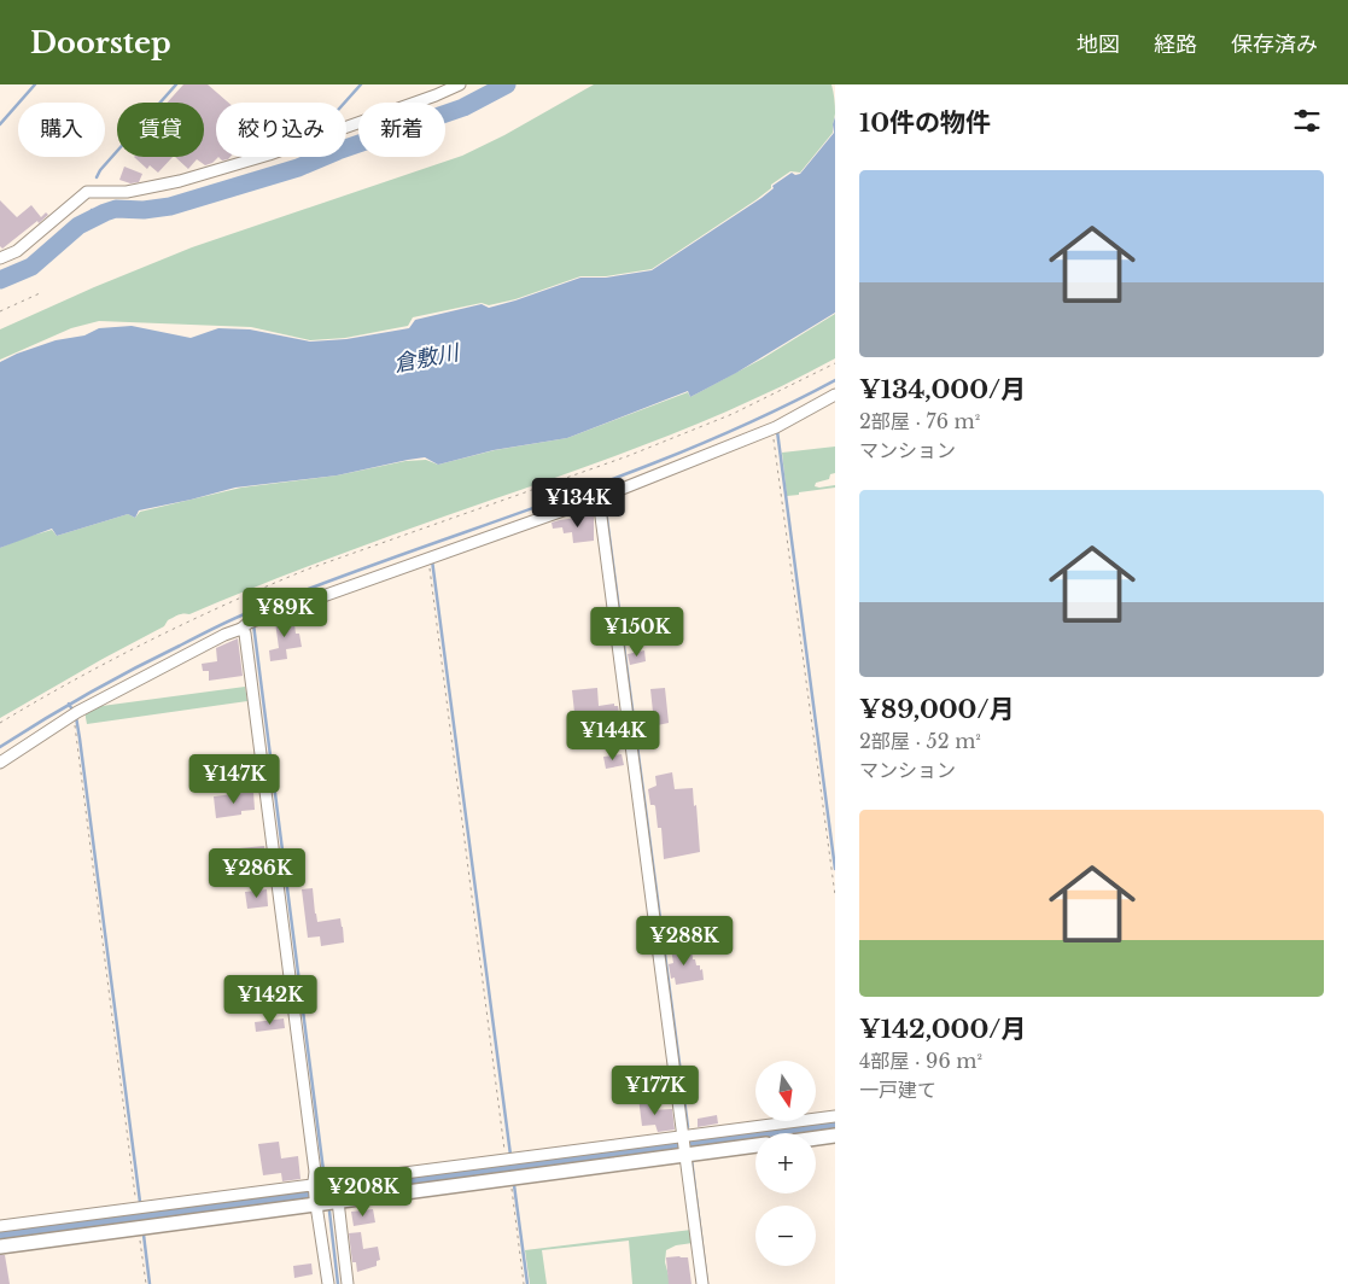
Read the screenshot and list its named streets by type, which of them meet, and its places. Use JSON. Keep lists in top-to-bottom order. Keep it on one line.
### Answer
{"water":["倉敷川"],"north":"bottom","page":{"header":"Doorstep","nav":["地図","経路","保存済み"],"heading":"10件の物件","chip":["購入","賃貸","絞り込み","新着"],"list":[{"name":"¥134,000/月","note":"2部屋 · 76 m² · マンション"},{"name":"¥89,000/月","note":"2部屋 · 52 m² · マンション"},{"name":"¥142,000/月","note":"4部屋 · 96 m² · 一戸建て"}],"price":["¥134K","¥89K","¥150K","¥144K","¥147K","¥286K","¥288K","¥142K","¥177K","¥208K"],"map_buttons":["+","−"]}}
